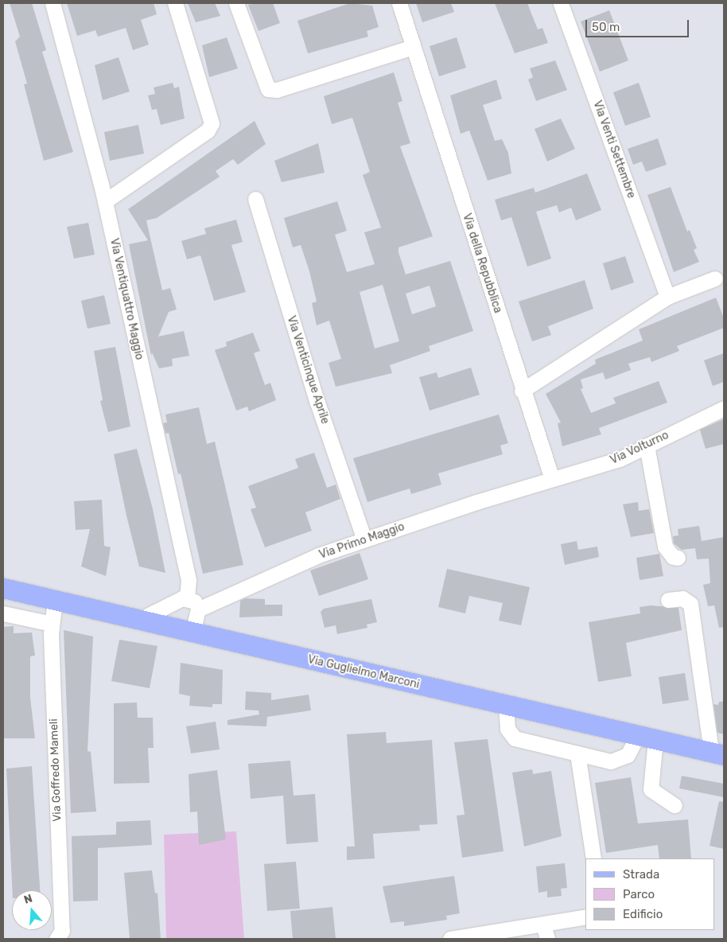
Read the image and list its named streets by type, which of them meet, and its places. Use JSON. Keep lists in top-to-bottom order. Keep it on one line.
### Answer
{"streets":{"main road":["Via Guglielmo Marconi"],"street":["Via Venti Settembre","Via della Repubblica","Via Ventiquattro Maggio","Via Venticinque Aprile","Via Volturno","Via Primo Maggio","Via Goffredo Mameli"]},"crossings":[["Via della Repubblica","Via Volturno"],["Via della Repubblica","Via Primo Maggio"],["Via Ventiquattro Maggio","Via Guglielmo Marconi"],["Via Venticinque Aprile","Via Primo Maggio"],["Via Volturno","Via Primo Maggio"],["Via Guglielmo Marconi","Via Goffredo Mameli"]],"legend":["Strada","Parco","Edificio"],"scale_bar":"50 m","north":"top"}
